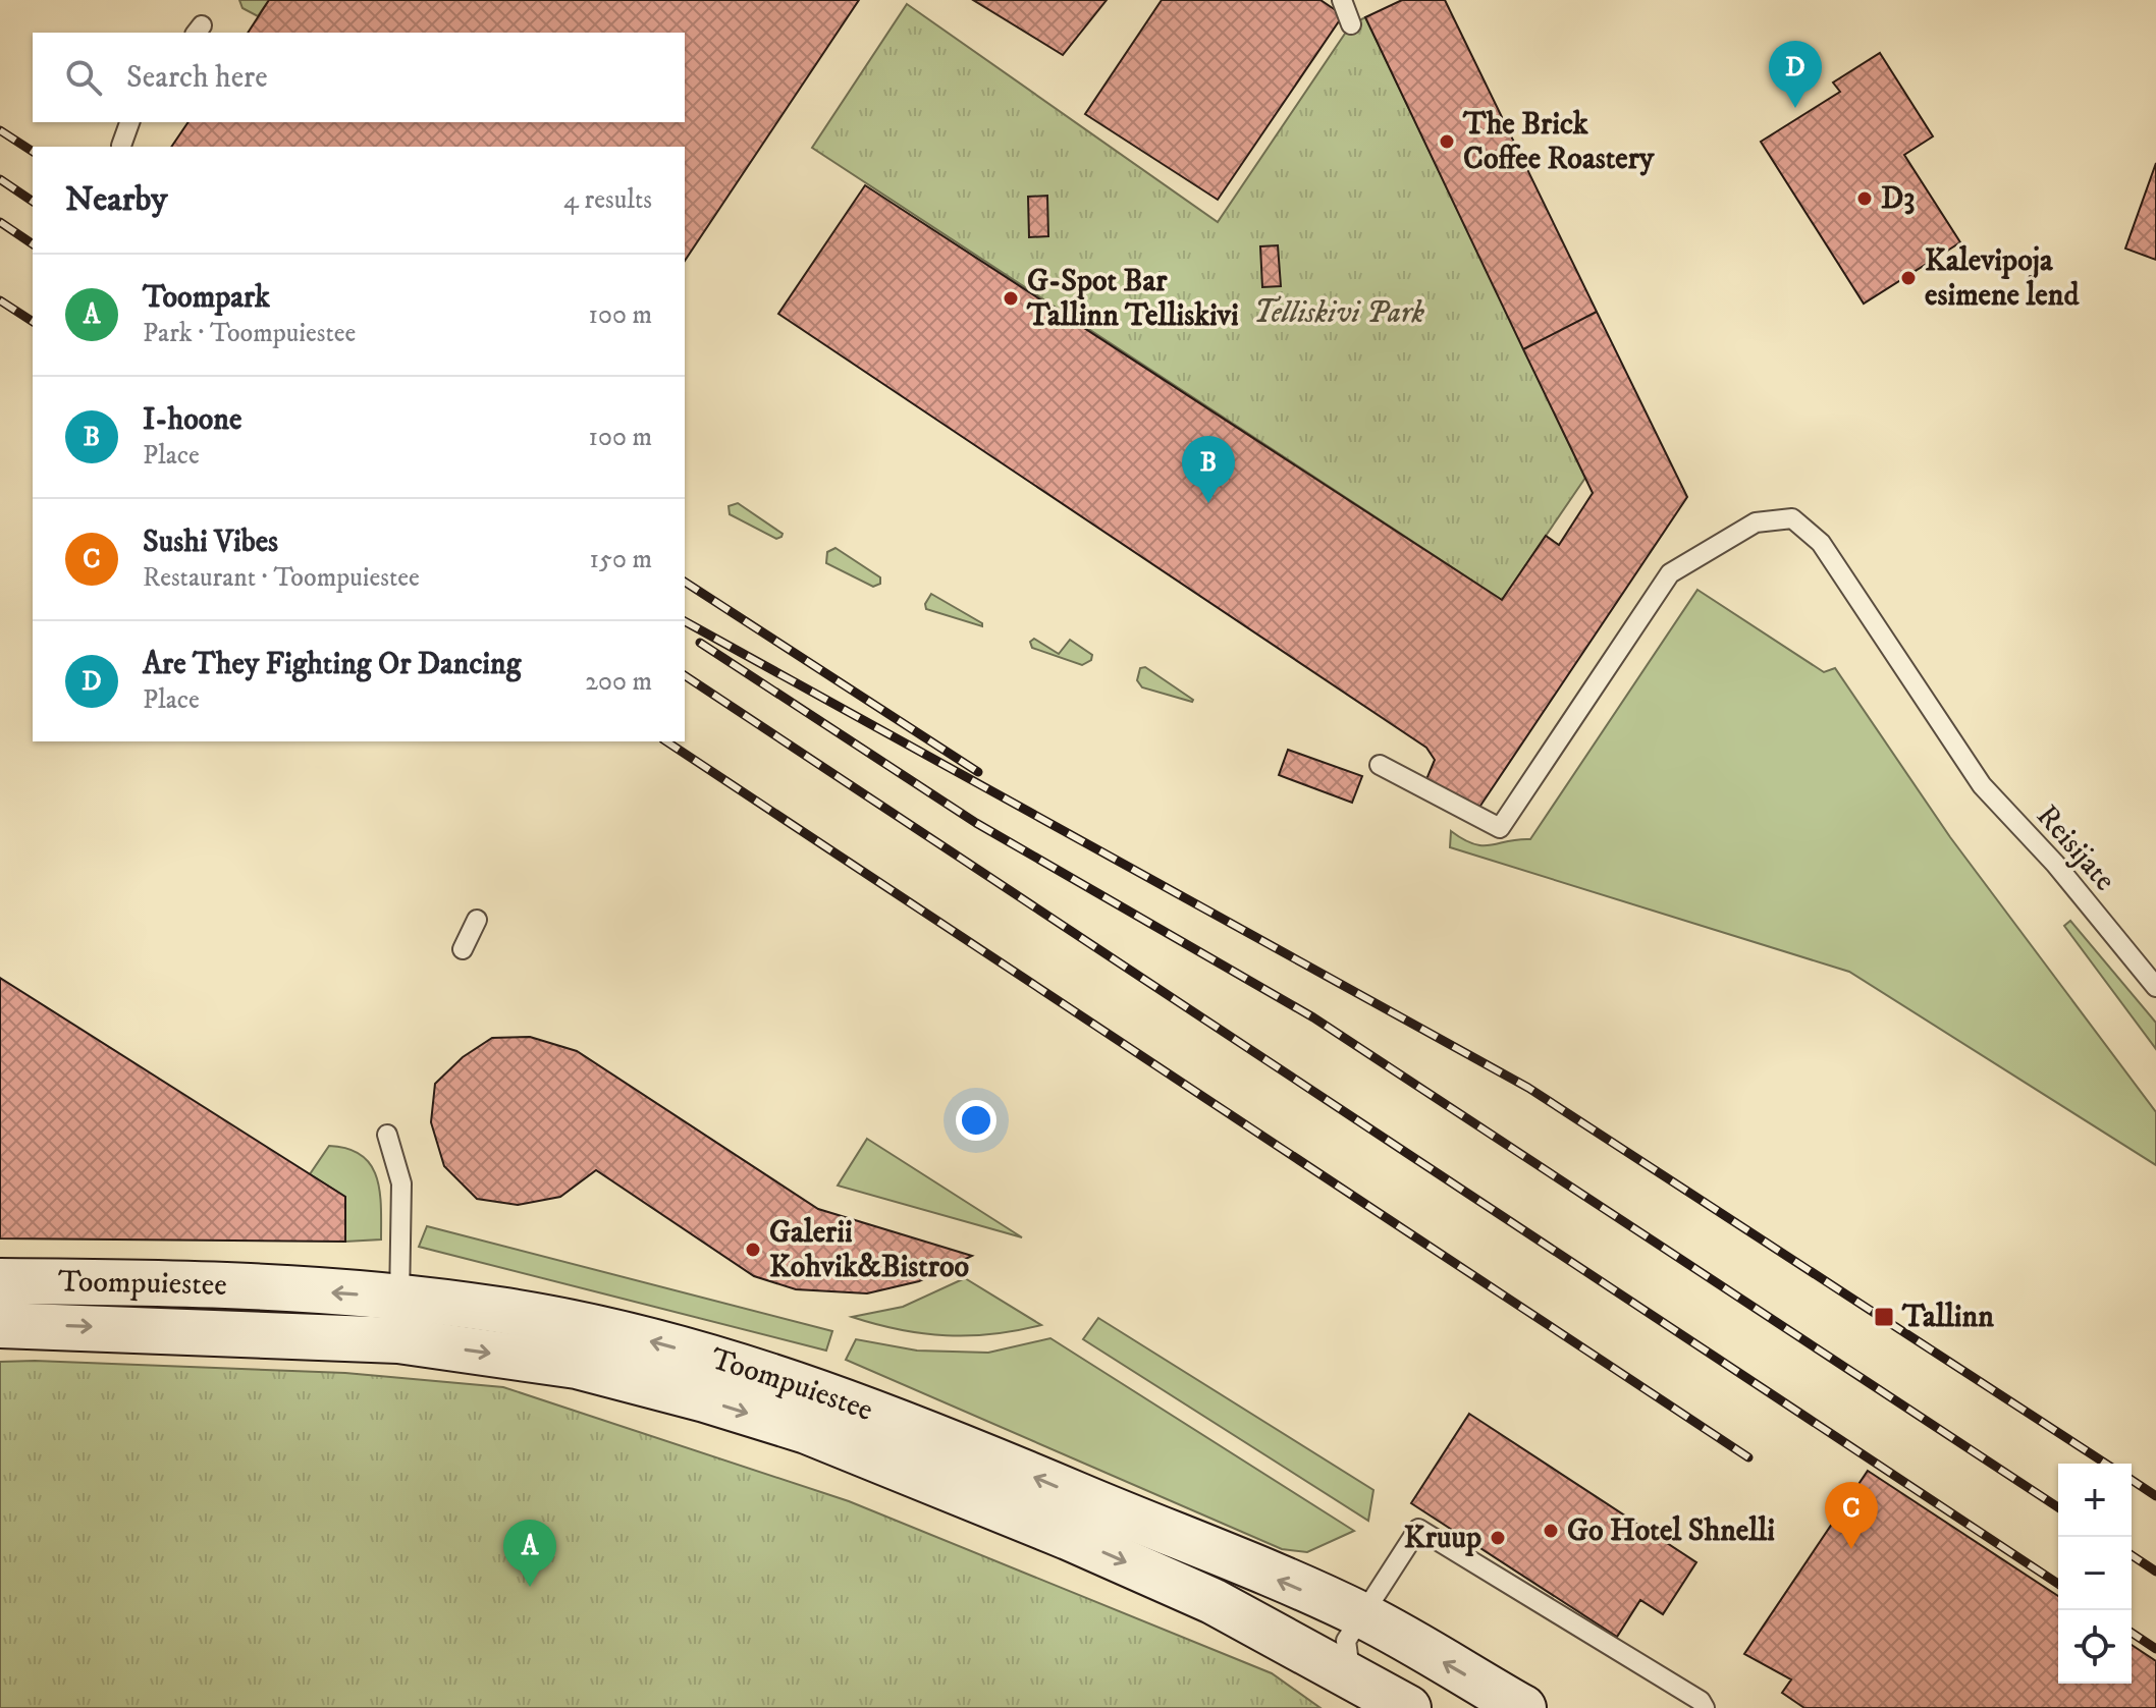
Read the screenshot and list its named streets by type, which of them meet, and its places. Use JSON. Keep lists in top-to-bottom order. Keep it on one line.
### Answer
{"streets":{"main road":["Toompuiestee"],"lane":["Reisijate"]},"parks":["Telliskivi Park"],"places":{"other":["The Brick Coffee Roastery","D3","Kalevipoja esimene lend","G-Spot Bar Tallinn Telliskivi","Galerii Kohvik&Bistroo","Go Hotel Shnelli","Kruup"],"transit":["Tallinn"]},"page":{"search":"Search here","pins":["D","B","C","A"],"heading":["Nearby","4 results"],"list":[{"mark":"A","name":"Toompark","note":"Park · Toompuiestee","value":"100 m"},{"mark":"B","name":"I-hoone","note":"Place","value":"100 m"},{"mark":"C","name":"Sushi Vibes","note":"Restaurant · Toompuiestee","value":"150 m"},{"mark":"D","name":"Are They Fighting Or Dancing","note":"Place","value":"200 m"}],"map_buttons":["+","−"]}}
